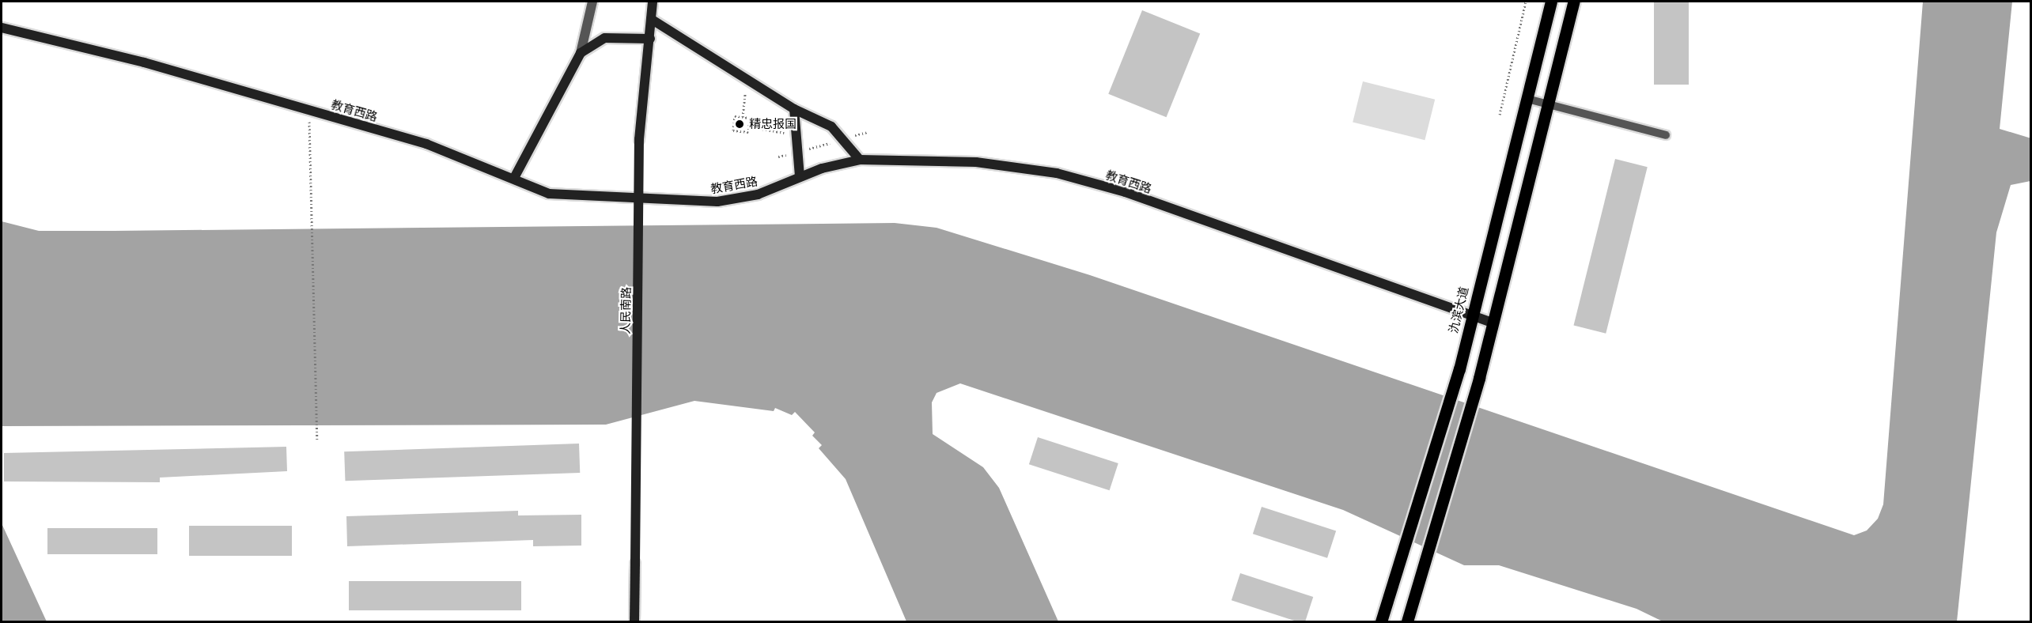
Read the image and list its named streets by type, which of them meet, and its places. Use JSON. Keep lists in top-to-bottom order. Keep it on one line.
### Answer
{"streets":{"main road":["氿滨大道"],"street":["教育西路","人民南路"]},"crossings":[["教育西路","氿滨大道"]],"places":["精忠报国"]}
